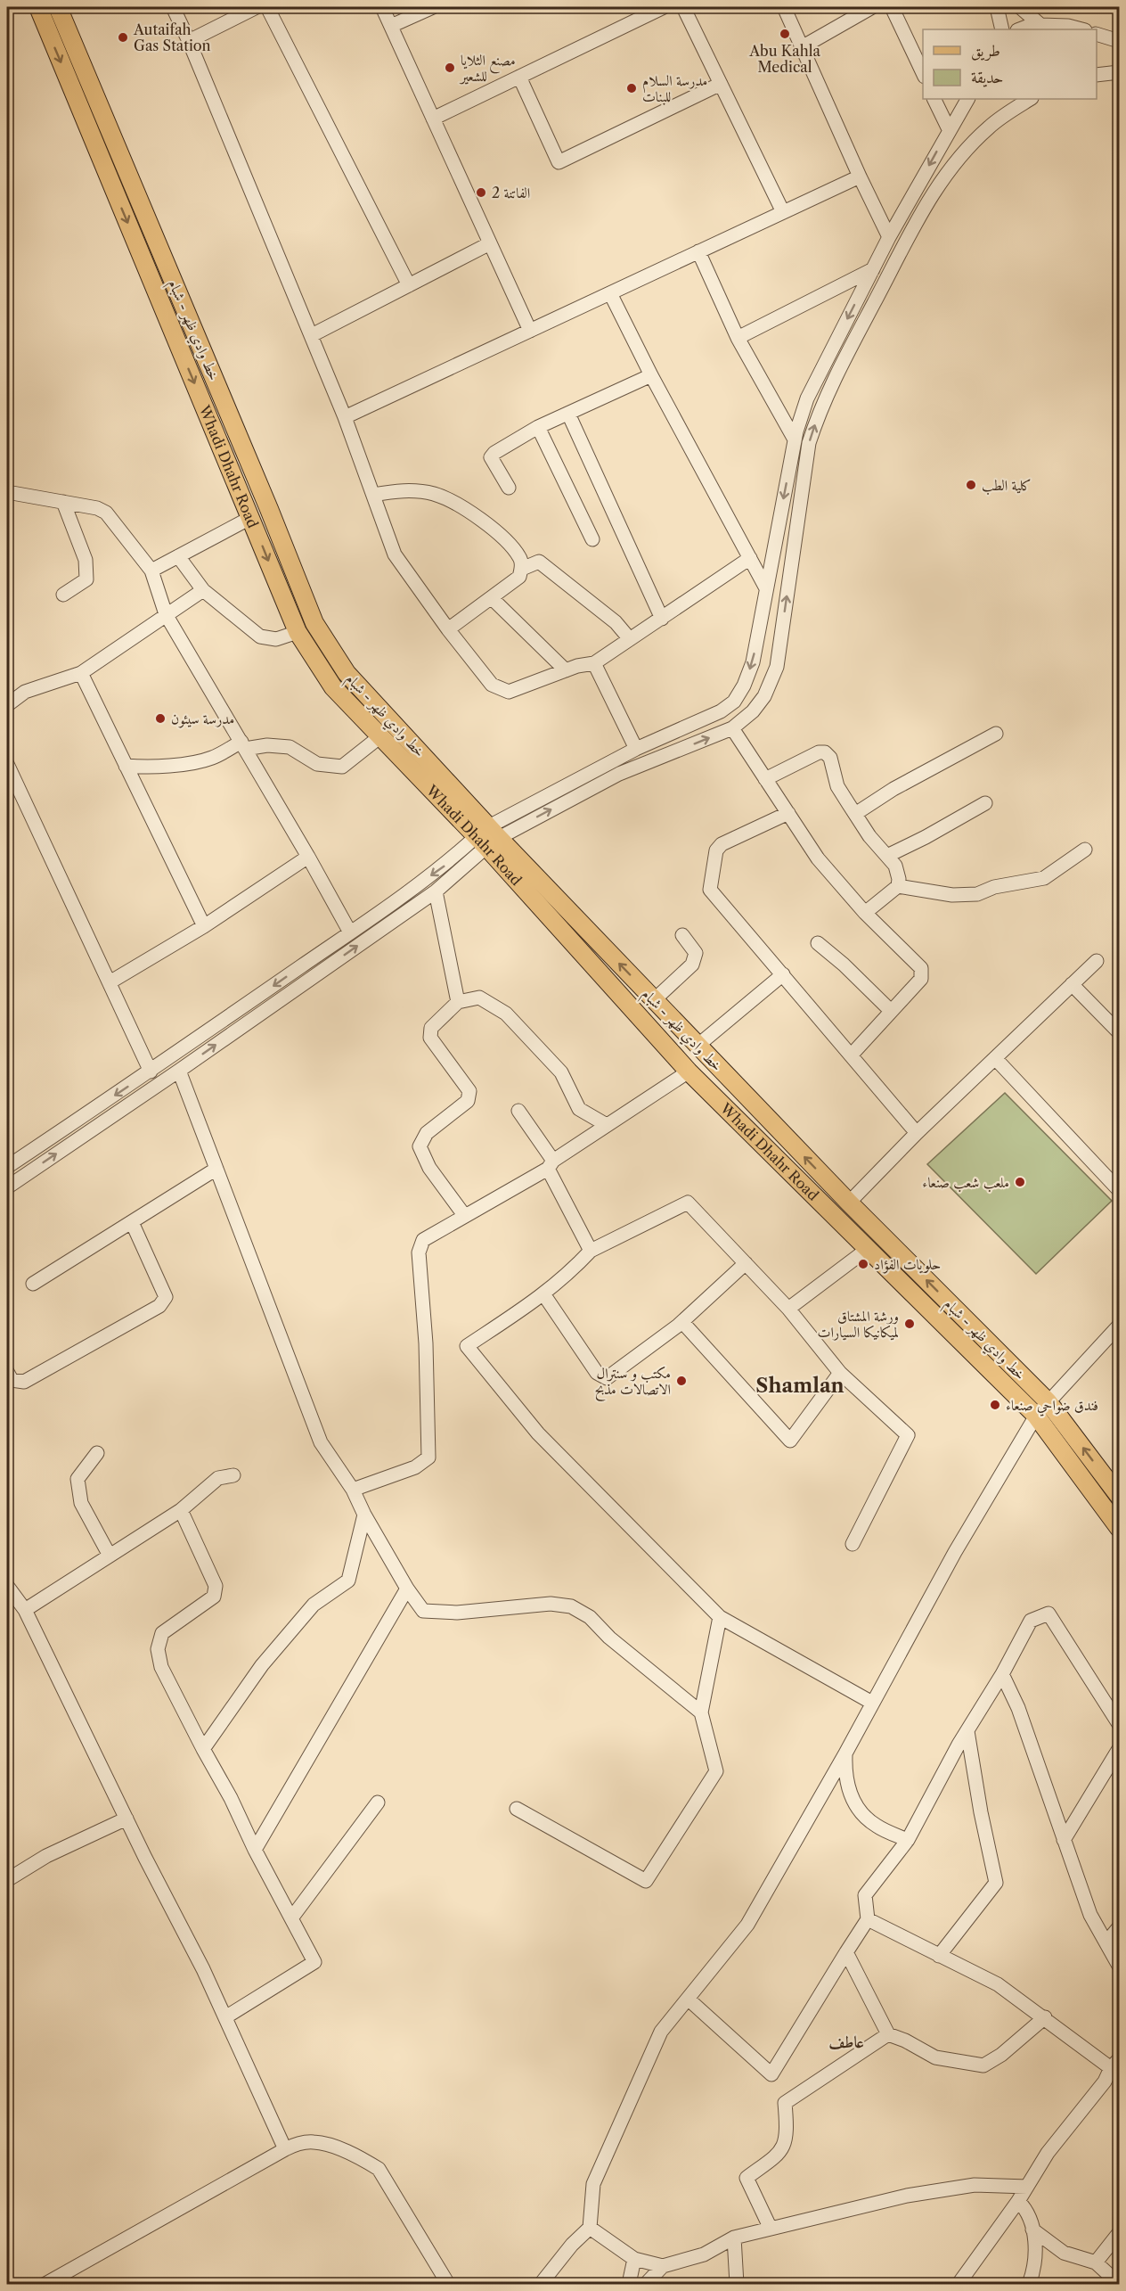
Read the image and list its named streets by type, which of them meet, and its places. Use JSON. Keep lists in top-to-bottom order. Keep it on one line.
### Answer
{"streets":{"main road":["خط وادي ظهر - شبام","Whadi Dhahr Road"]},"crossings":[["خط وادي ظهر - شبام","Whadi Dhahr Road"]],"one_way":["خط وادي ظهر - شبام","Whadi Dhahr Road"],"districts":["Shamlan","عاطف"],"places":["Abu Kahla Medical","Autaifah Gas Station","مصنع الثلايا للشعير","مدرسة السلام للبنات","الفاتنة 2","كلية الطب","مدرسة سيئون","ملعب شعب صنعاء","حلويات الفؤاد","ورشة المشتاق لميكانيكا السيارات","مكتب و سنترال الاتصالات مذبح","فندق ضواحي صنعاء"],"legend":["طريق","حديقة"]}
